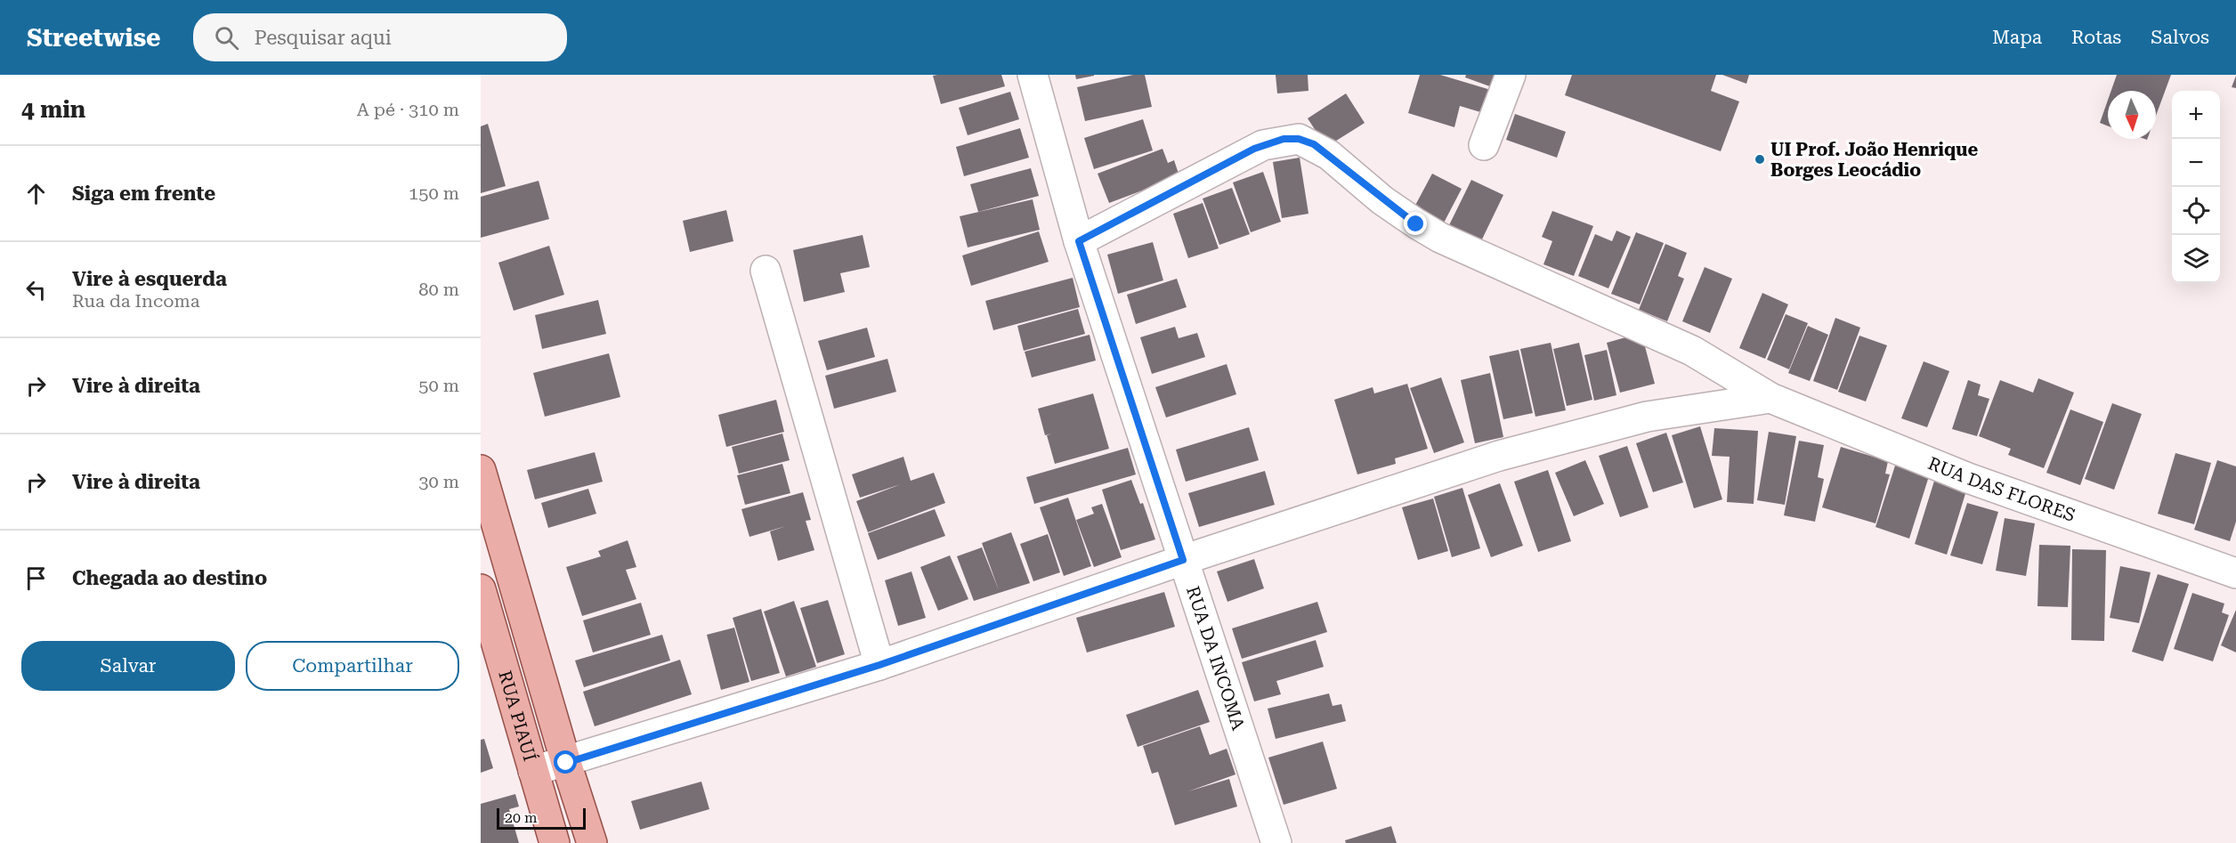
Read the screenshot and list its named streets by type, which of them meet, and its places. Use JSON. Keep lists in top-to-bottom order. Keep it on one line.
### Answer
{"streets":{"main road":["RUA PIAUÍ"],"street":["RUA DAS FLORES","RUA DA INCOMA"]},"crossings":[["RUA DAS FLORES","RUA DA INCOMA"]],"places":["UI Prof. João Henrique Borges Leocádio"],"scale_bar":"20 m","north":"bottom","page":{"header":"Streetwise","search":"Pesquisar aqui","nav":["Mapa","Rotas","Salvos"],"heading":["4 min","A pé · 310 m"],"map_buttons":["+","−"],"list":[["Siga em frente","150 m"],["Vire à esquerda","Rua da Incoma","80 m"],["Vire à direita","50 m"],["Vire à direita","30 m"],"Chegada ao destino"],"buttons":["Salvar","Compartilhar"],"scale":"20 m"}}
